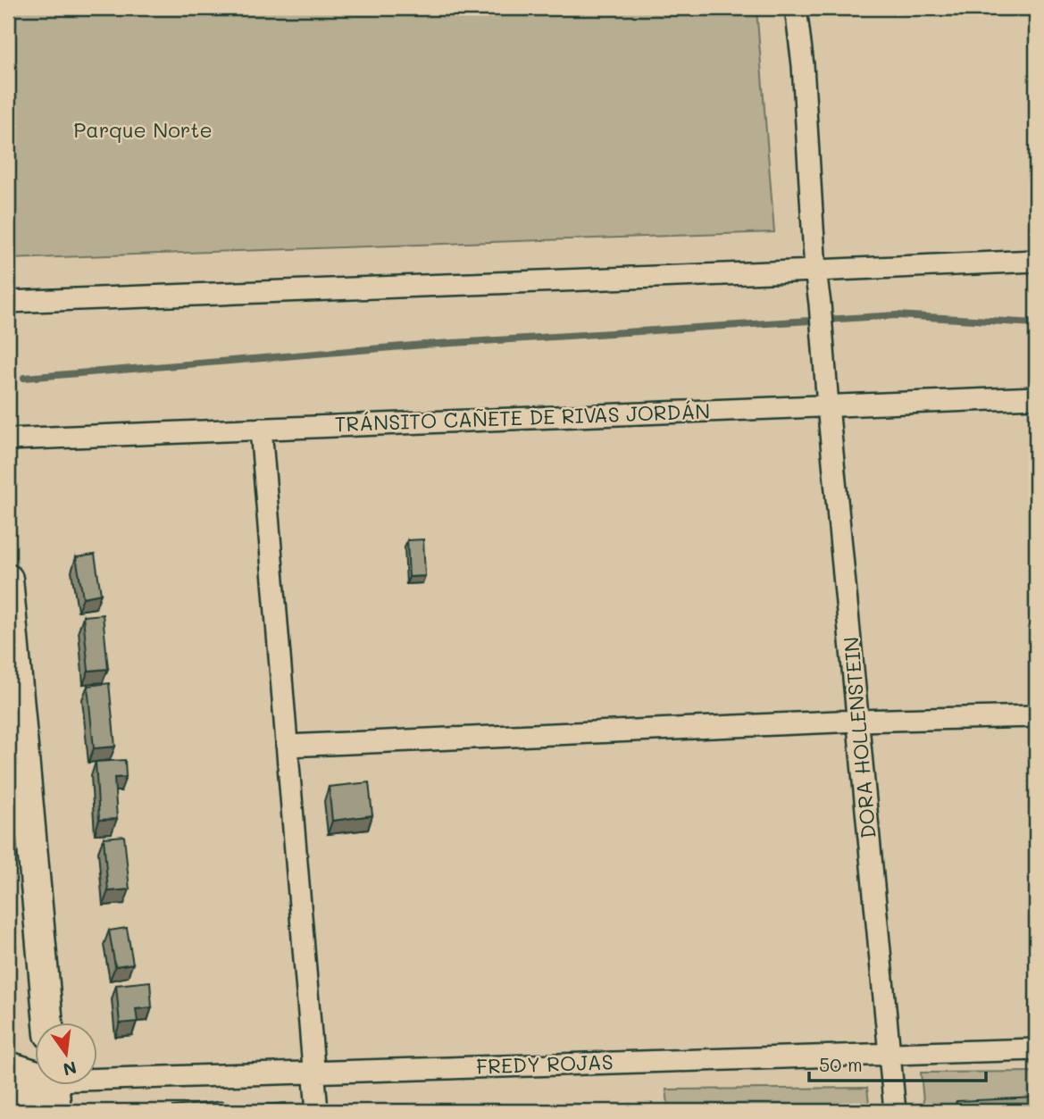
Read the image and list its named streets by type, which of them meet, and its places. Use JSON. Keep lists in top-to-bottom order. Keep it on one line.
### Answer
{"streets":{"street":["TRÁNSITO CAÑETE DE RIVAS JORDÁN","DORA HOLLENSTEIN","FREDY ROJAS"]},"crossings":[["TRÁNSITO CAÑETE DE RIVAS JORDÁN","DORA HOLLENSTEIN"],["DORA HOLLENSTEIN","FREDY ROJAS"]],"parks":["Parque Norte"],"scale_bar":"50 m","north":"bottom"}
